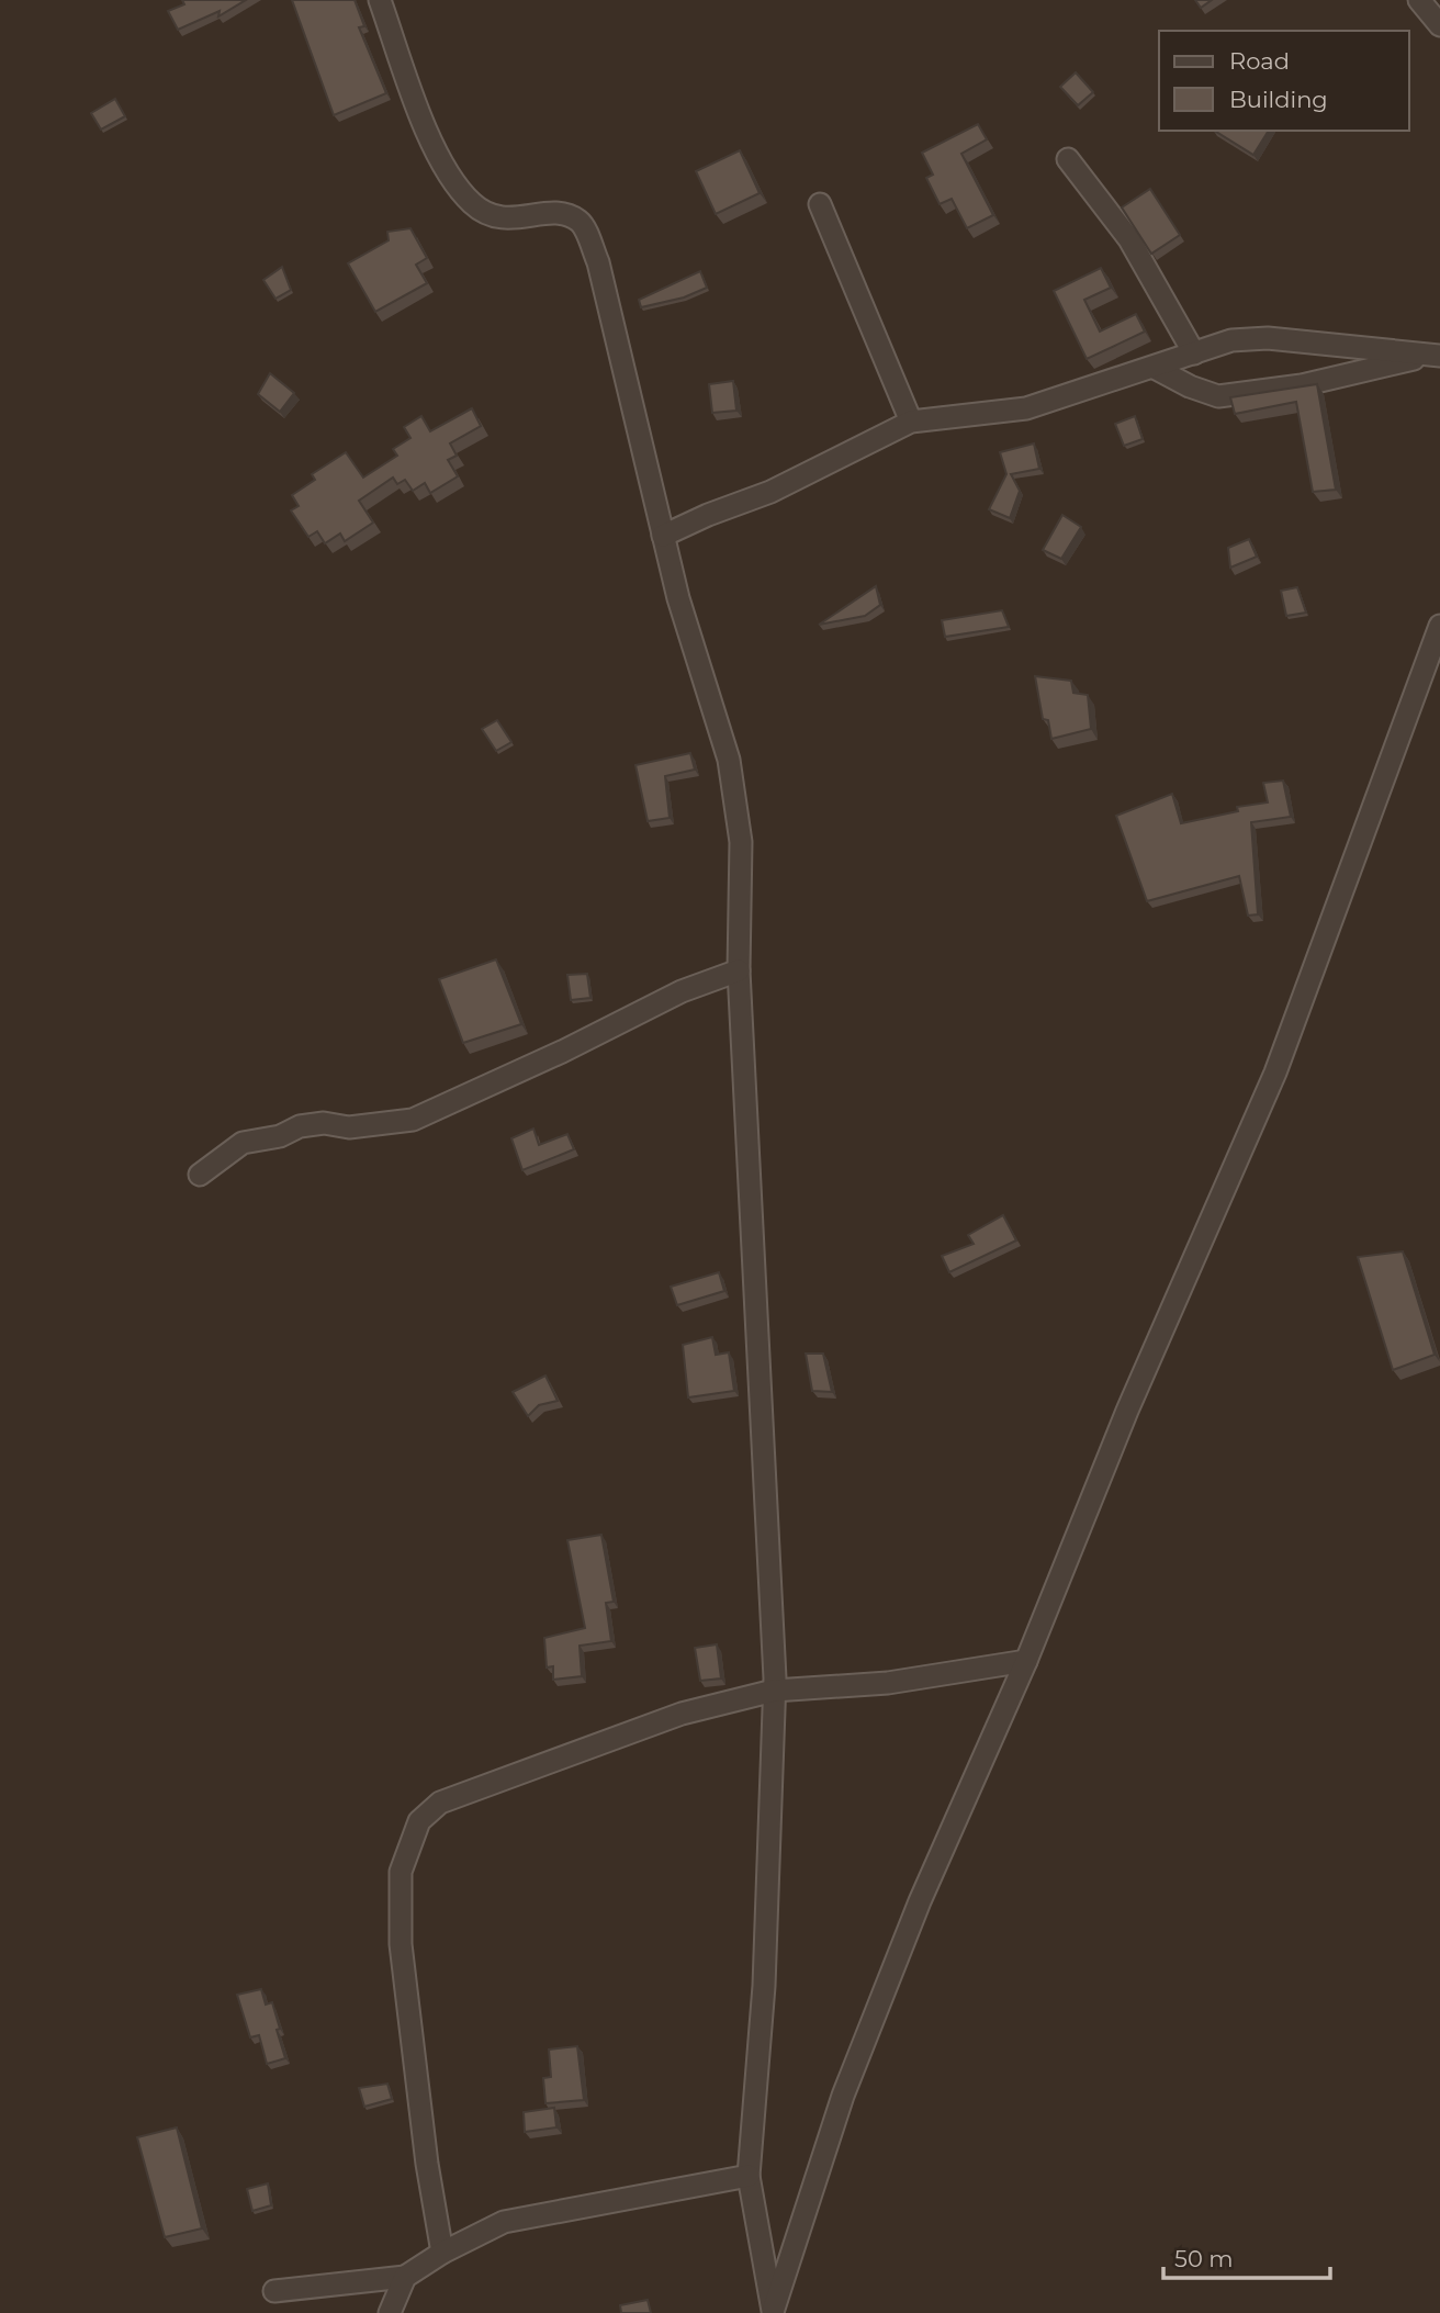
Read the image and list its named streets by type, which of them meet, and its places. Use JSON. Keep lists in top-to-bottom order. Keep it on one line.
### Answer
{"legend":["Road","Building"],"scale_bar":"50 m"}
